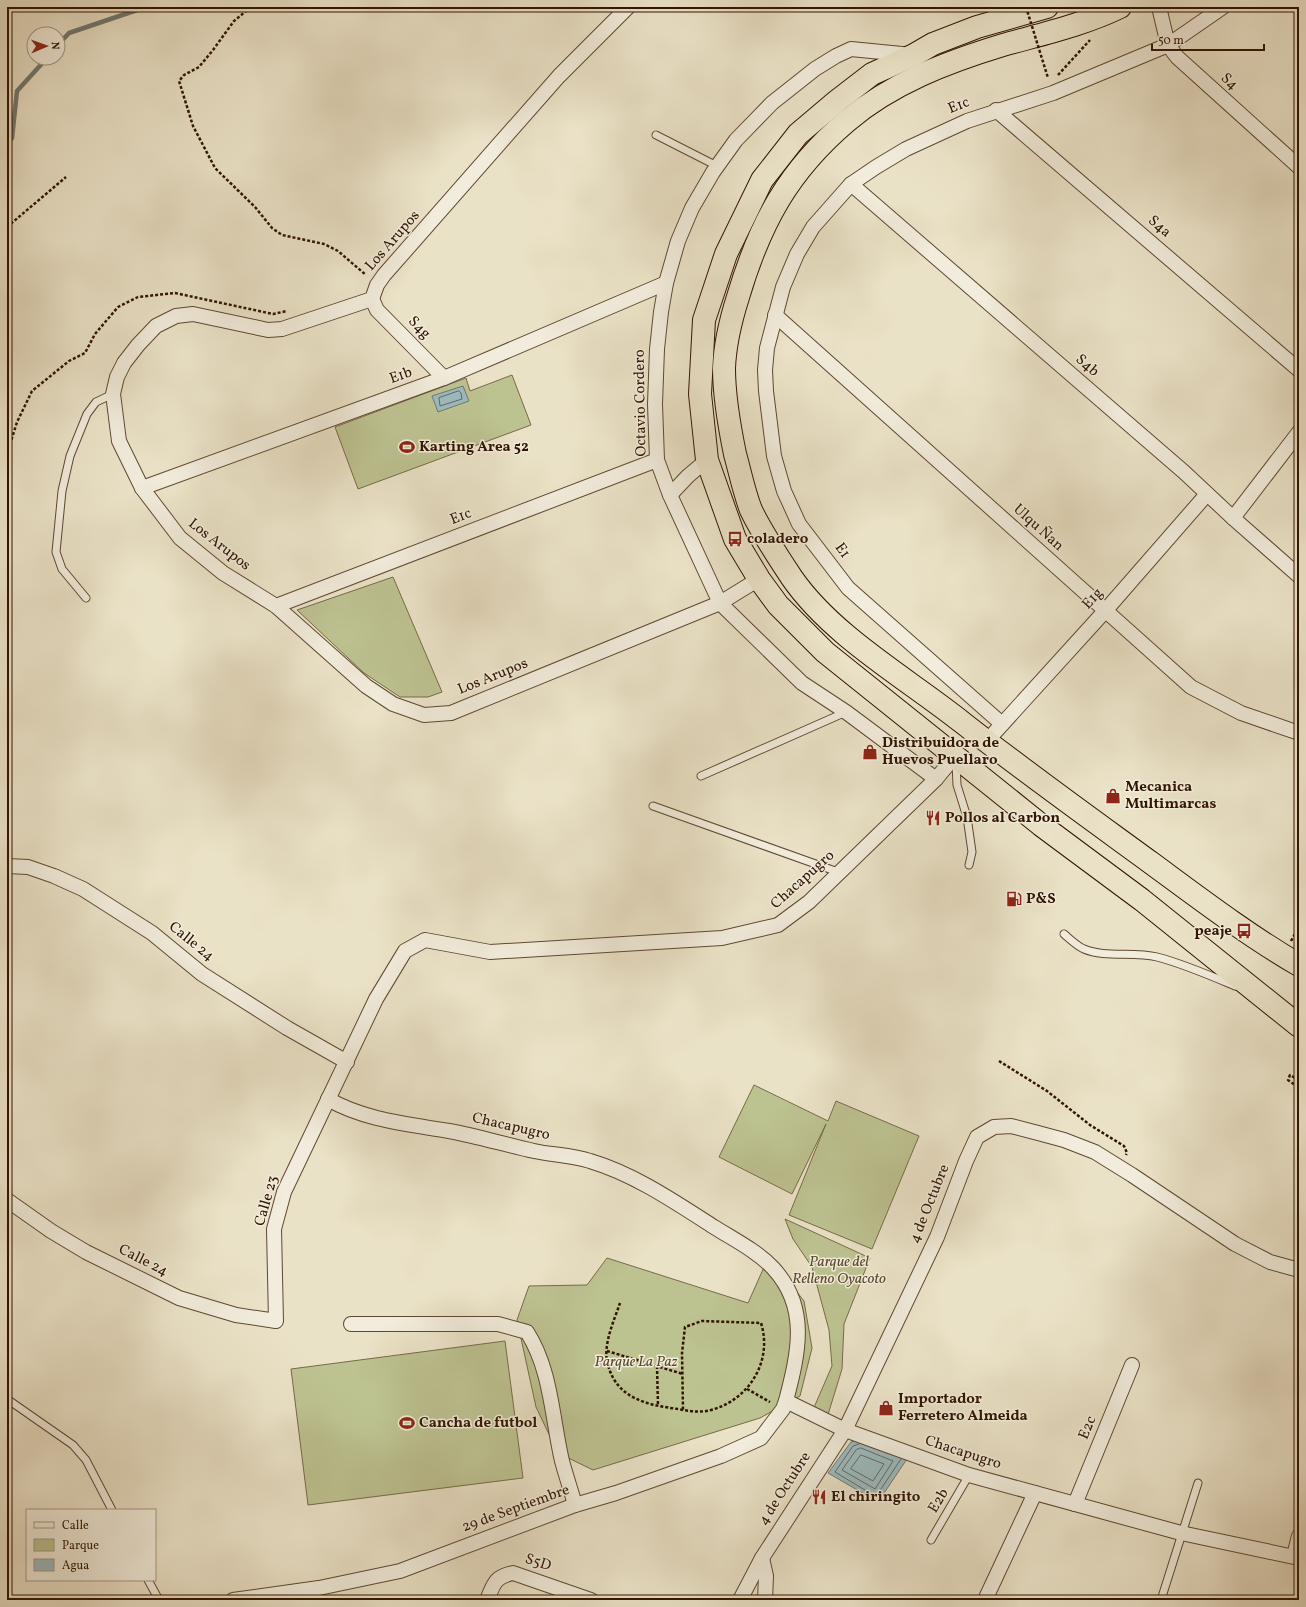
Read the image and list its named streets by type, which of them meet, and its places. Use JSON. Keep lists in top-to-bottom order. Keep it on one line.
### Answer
{"streets":{"street":["S4","E1c","S4a","Los Arupos","S4g","S4b","E1b","Octavio Cordero","Ulqu Ñan","E1","E1g","Chacapugro","Calle 24","Calle 23","4 de Octubre","E2c","29 de Septiembre","S5D"],"lane":["E2b"]},"crossings":[["S4","E1c"],["E1c","S4a"],["E1c","Los Arupos"],["E1c","S4b"],["E1c","Octavio Cordero"],["E1c","Ulqu Ñan"],["E1c","E1"],["Los Arupos","S4g"],["Los Arupos","E1b"],["Los Arupos","Octavio Cordero"],["S4g","E1b"],["S4b","E1g"],["E1b","Octavio Cordero"],["Octavio Cordero","Chacapugro"],["Ulqu Ñan","E1"],["Ulqu Ñan","E1g"],["E1","E1g"],["Chacapugro","Calle 24"],["Chacapugro","Calle 23"],["Chacapugro","4 de Octubre"],["Chacapugro","E2c"],["Chacapugro","E2b"],["Chacapugro","29 de Septiembre"],["Calle 24","Calle 23"]],"parks":["Parque del Relleno Oyacoto","Parque La Paz"],"places":{"sports":["Karting Area 52","Cancha de futbol"],"bus stop":["coladero","peaje"],"shop":["Distribuidora de Huevos Puellaro","Mecanica Multimarcas","Importador Ferretero Almeida"],"restaurant":["Pollos al Carbon","El chiringito"],"fuel station":["P&S"]},"legend":["Calle","Parque","Agua"],"scale_bar":"50 m","north":"right"}
